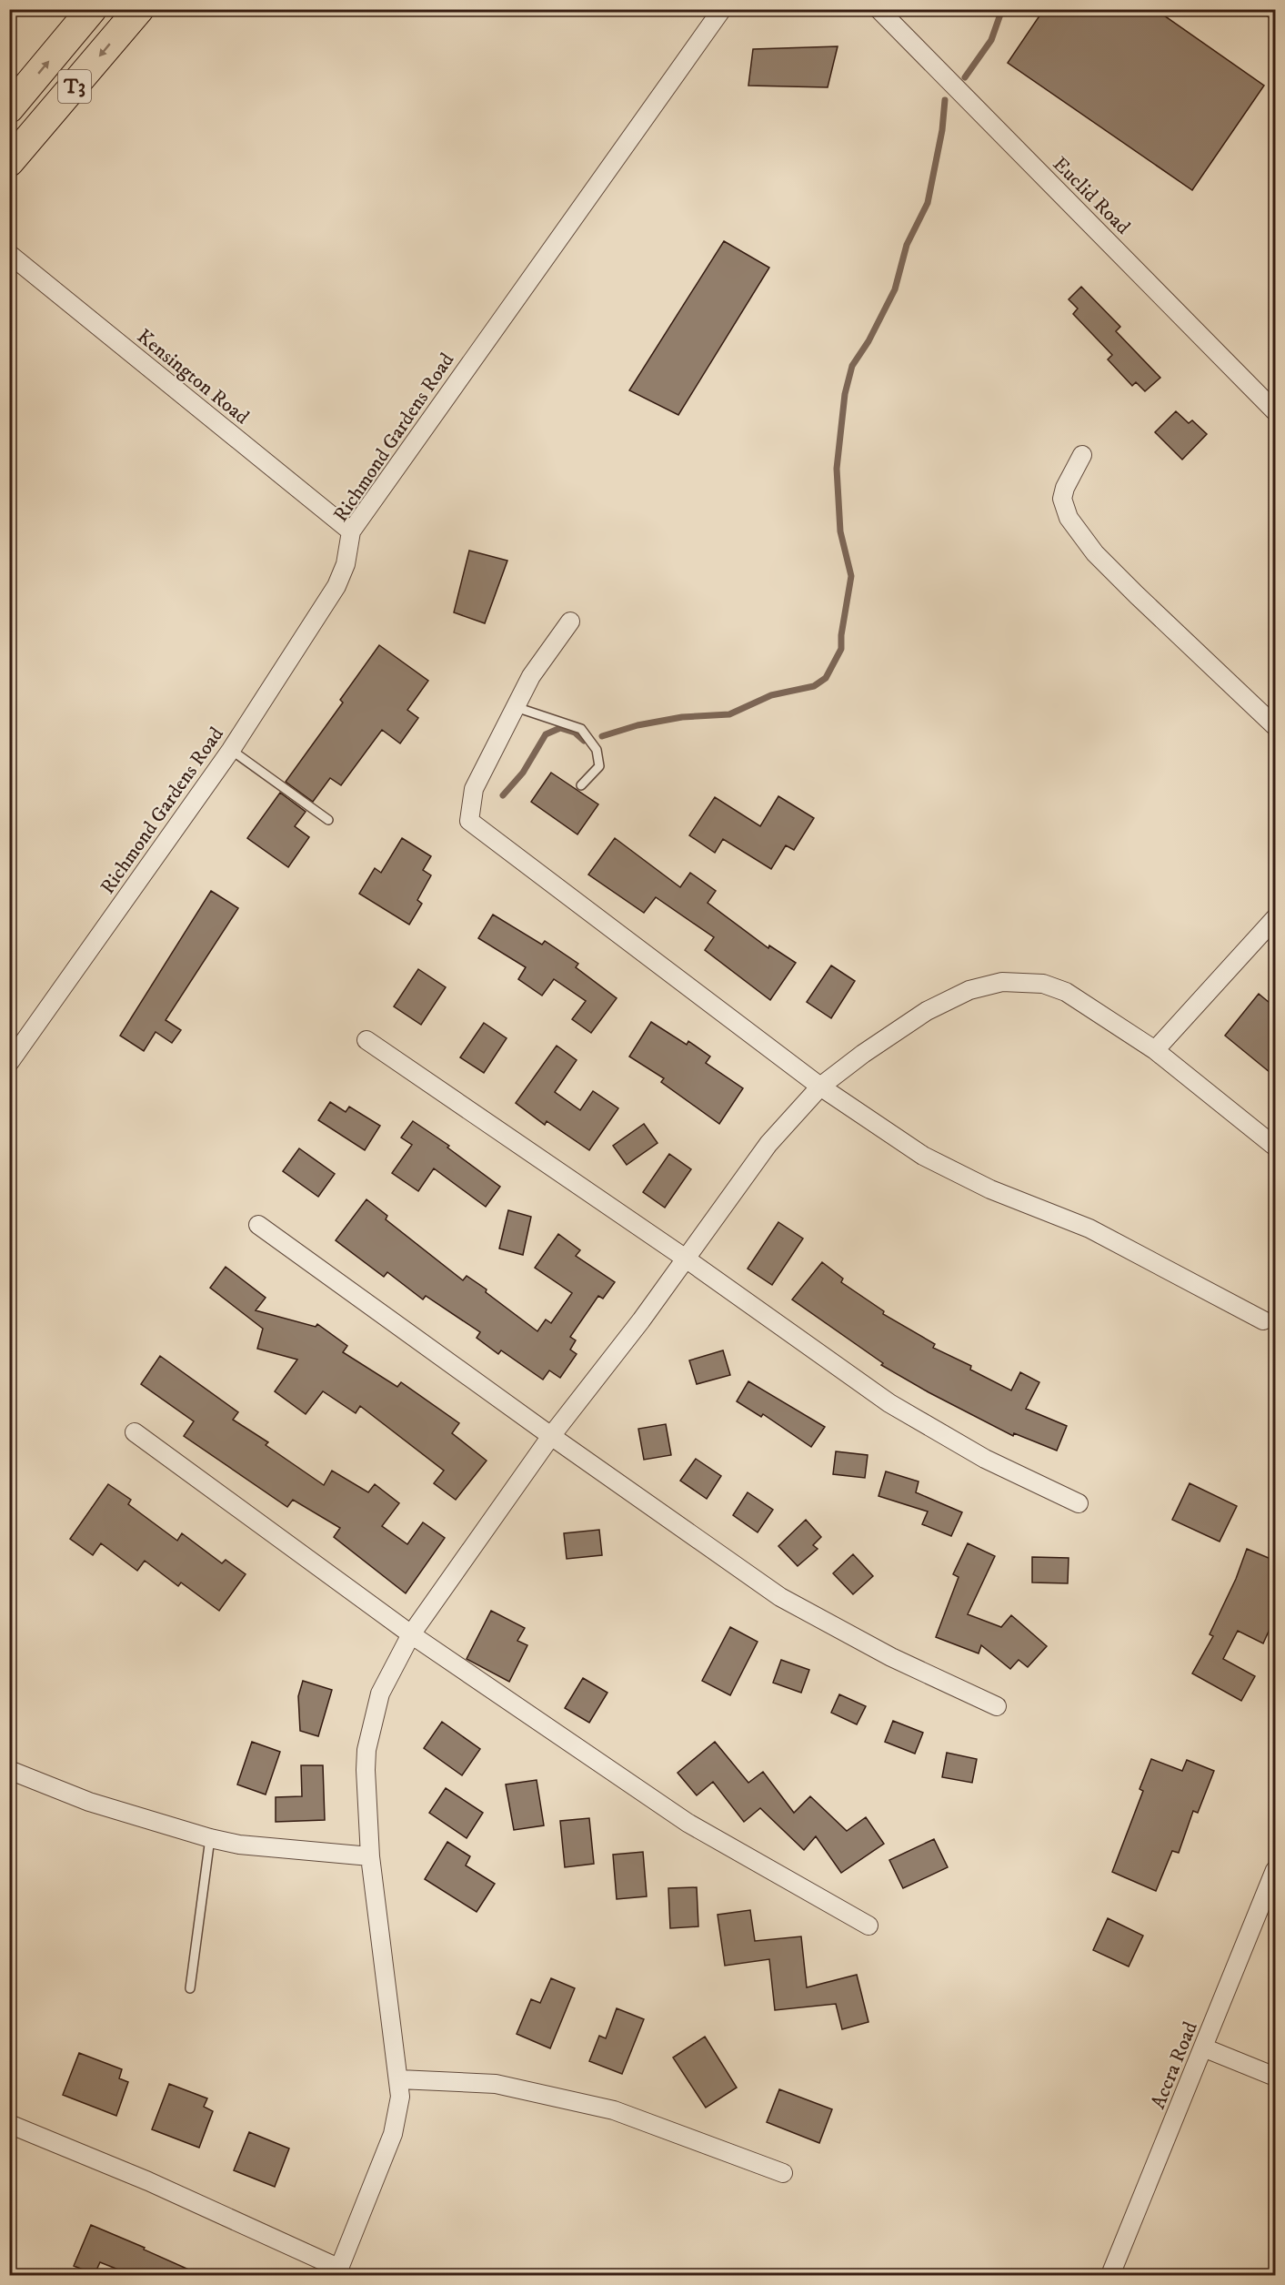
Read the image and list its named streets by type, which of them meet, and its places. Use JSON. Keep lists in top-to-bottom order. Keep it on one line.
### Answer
{"streets":{"highway":["T3"],"street":["Euclid Road","Kensington Road","Richmond Gardens Road","Accra Road"]},"crossings":[["Kensington Road","Richmond Gardens Road"]]}
